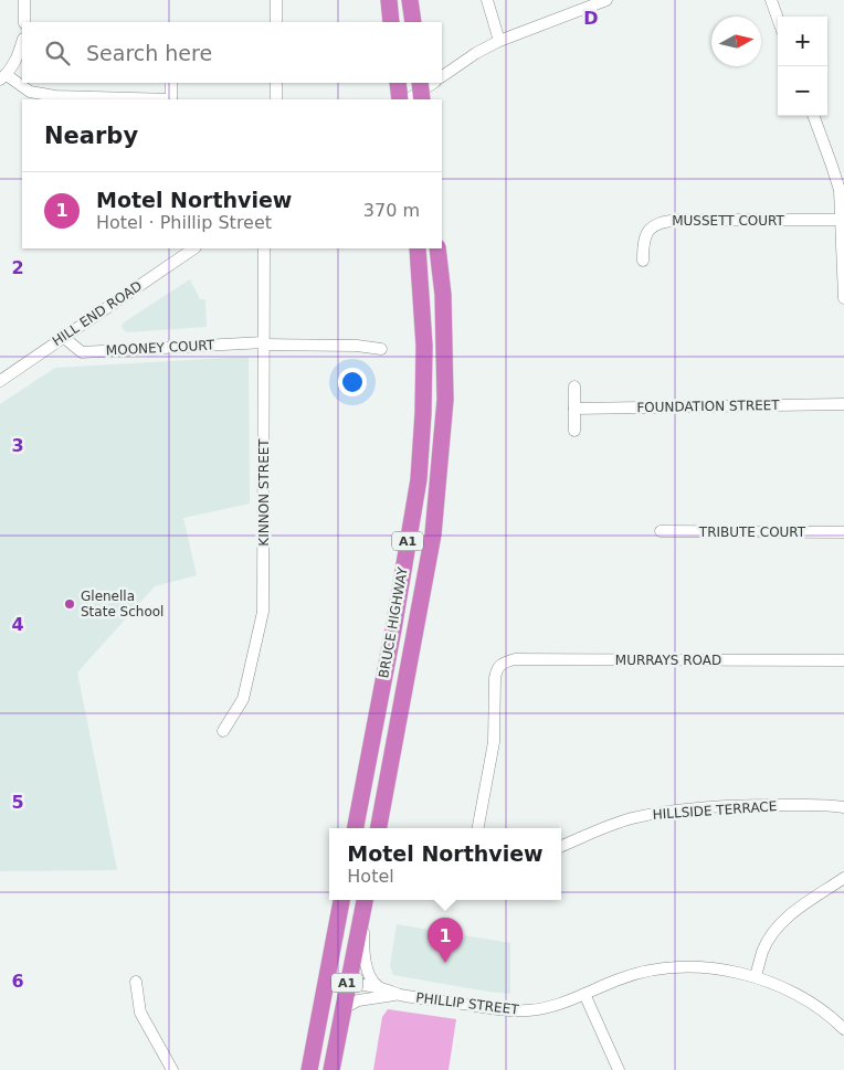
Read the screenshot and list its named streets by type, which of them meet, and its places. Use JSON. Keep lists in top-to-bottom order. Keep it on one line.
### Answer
{"streets":{"highway":["A1","BRUCE HIGHWAY"],"street":["MUSSETT COURT","HILL END ROAD","MOONEY COURT","FOUNDATION STREET","KINNON STREET","TRIBUTE COURT","MURRAYS ROAD","HILLSIDE TERRACE","PHILLIP STREET"]},"crossings":[["HILL END ROAD","MOONEY COURT"],["MOONEY COURT","KINNON STREET"]],"places":["Glenella State School"],"north":"right","page":{"map_buttons":["+","−"],"search":"Search here","heading":"Nearby","list":[{"mark":"1","name":"Motel Northview","note":"Hotel · Phillip Street","value":"370 m"}],"popup":["Motel Northview","Hotel"],"pins":"1"},"grid":{"columns":["D"],"rows":["2","3","4","5","6"]}}
